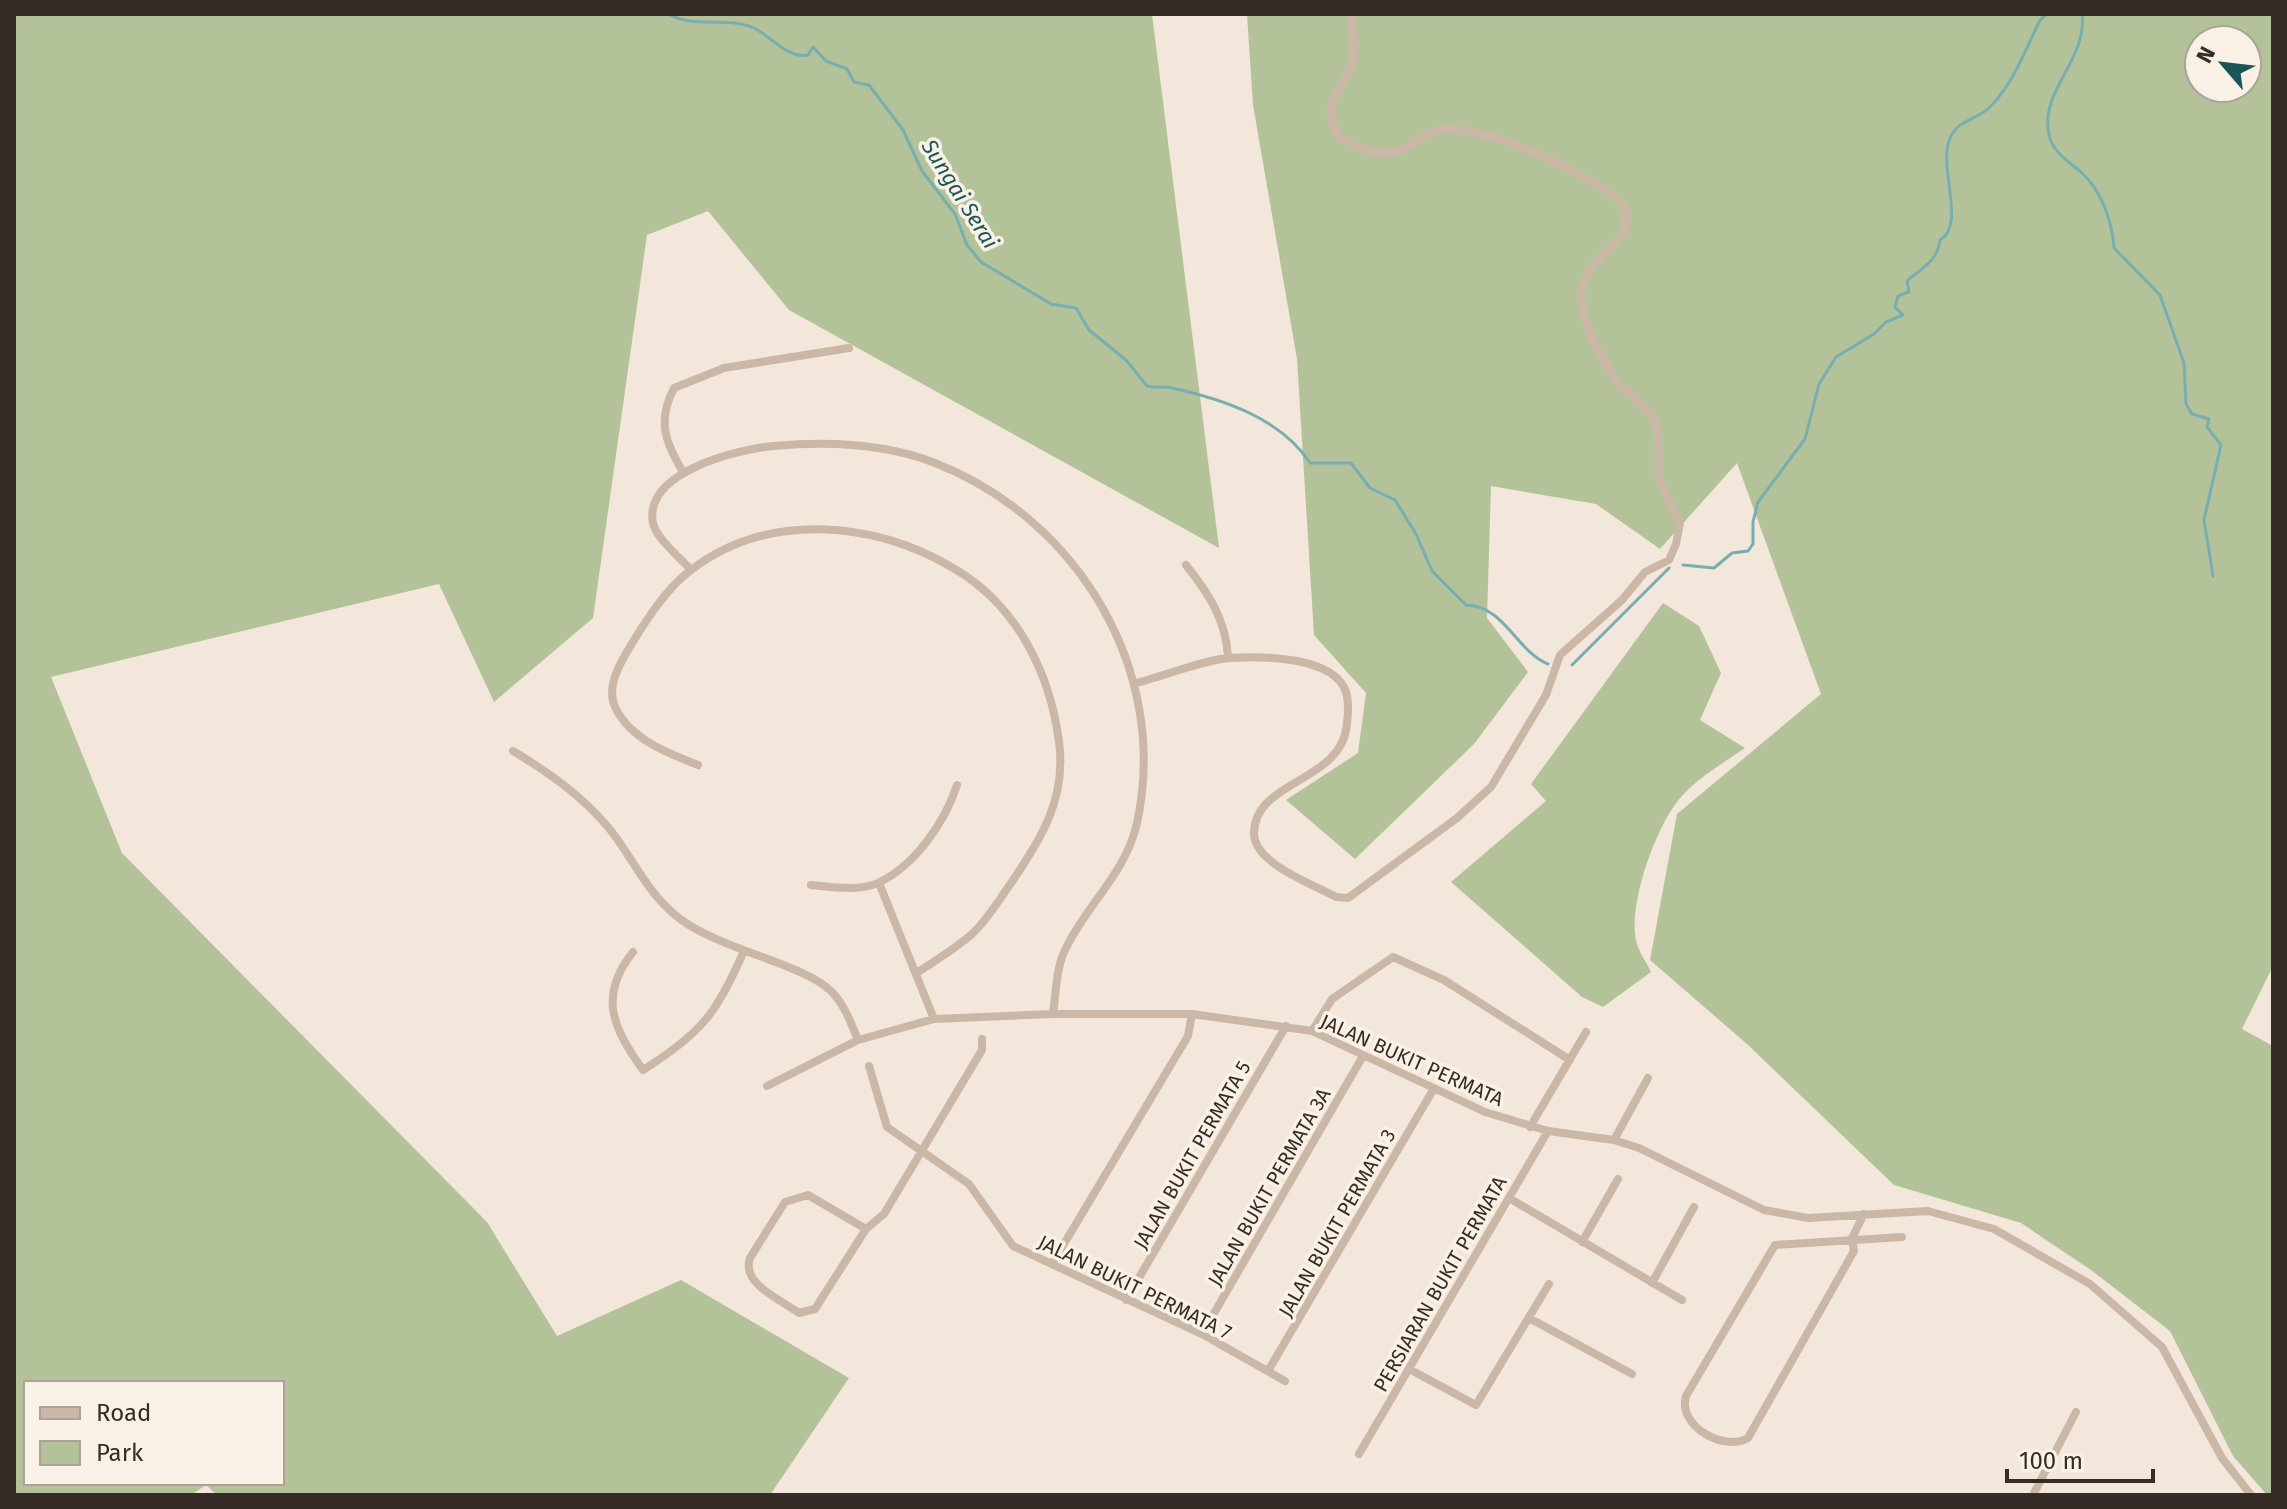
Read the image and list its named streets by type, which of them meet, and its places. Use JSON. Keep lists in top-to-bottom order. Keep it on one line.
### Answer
{"streets":{"street":["JALAN BUKIT PERMATA","JALAN BUKIT PERMATA 5","JALAN BUKIT PERMATA 3A","JALAN BUKIT PERMATA 3","PERSIARAN BUKIT PERMATA","JALAN BUKIT PERMATA 7"]},"crossings":[["JALAN BUKIT PERMATA","JALAN BUKIT PERMATA 5"],["JALAN BUKIT PERMATA","JALAN BUKIT PERMATA 3A"],["JALAN BUKIT PERMATA","JALAN BUKIT PERMATA 3"],["JALAN BUKIT PERMATA","PERSIARAN BUKIT PERMATA"],["JALAN BUKIT PERMATA 5","JALAN BUKIT PERMATA 7"],["JALAN BUKIT PERMATA 3A","JALAN BUKIT PERMATA 7"],["JALAN BUKIT PERMATA 3","JALAN BUKIT PERMATA 7"]],"water":["Sungai Serai"],"legend":["Road","Park"],"scale_bar":"100 m","north":"top left"}
